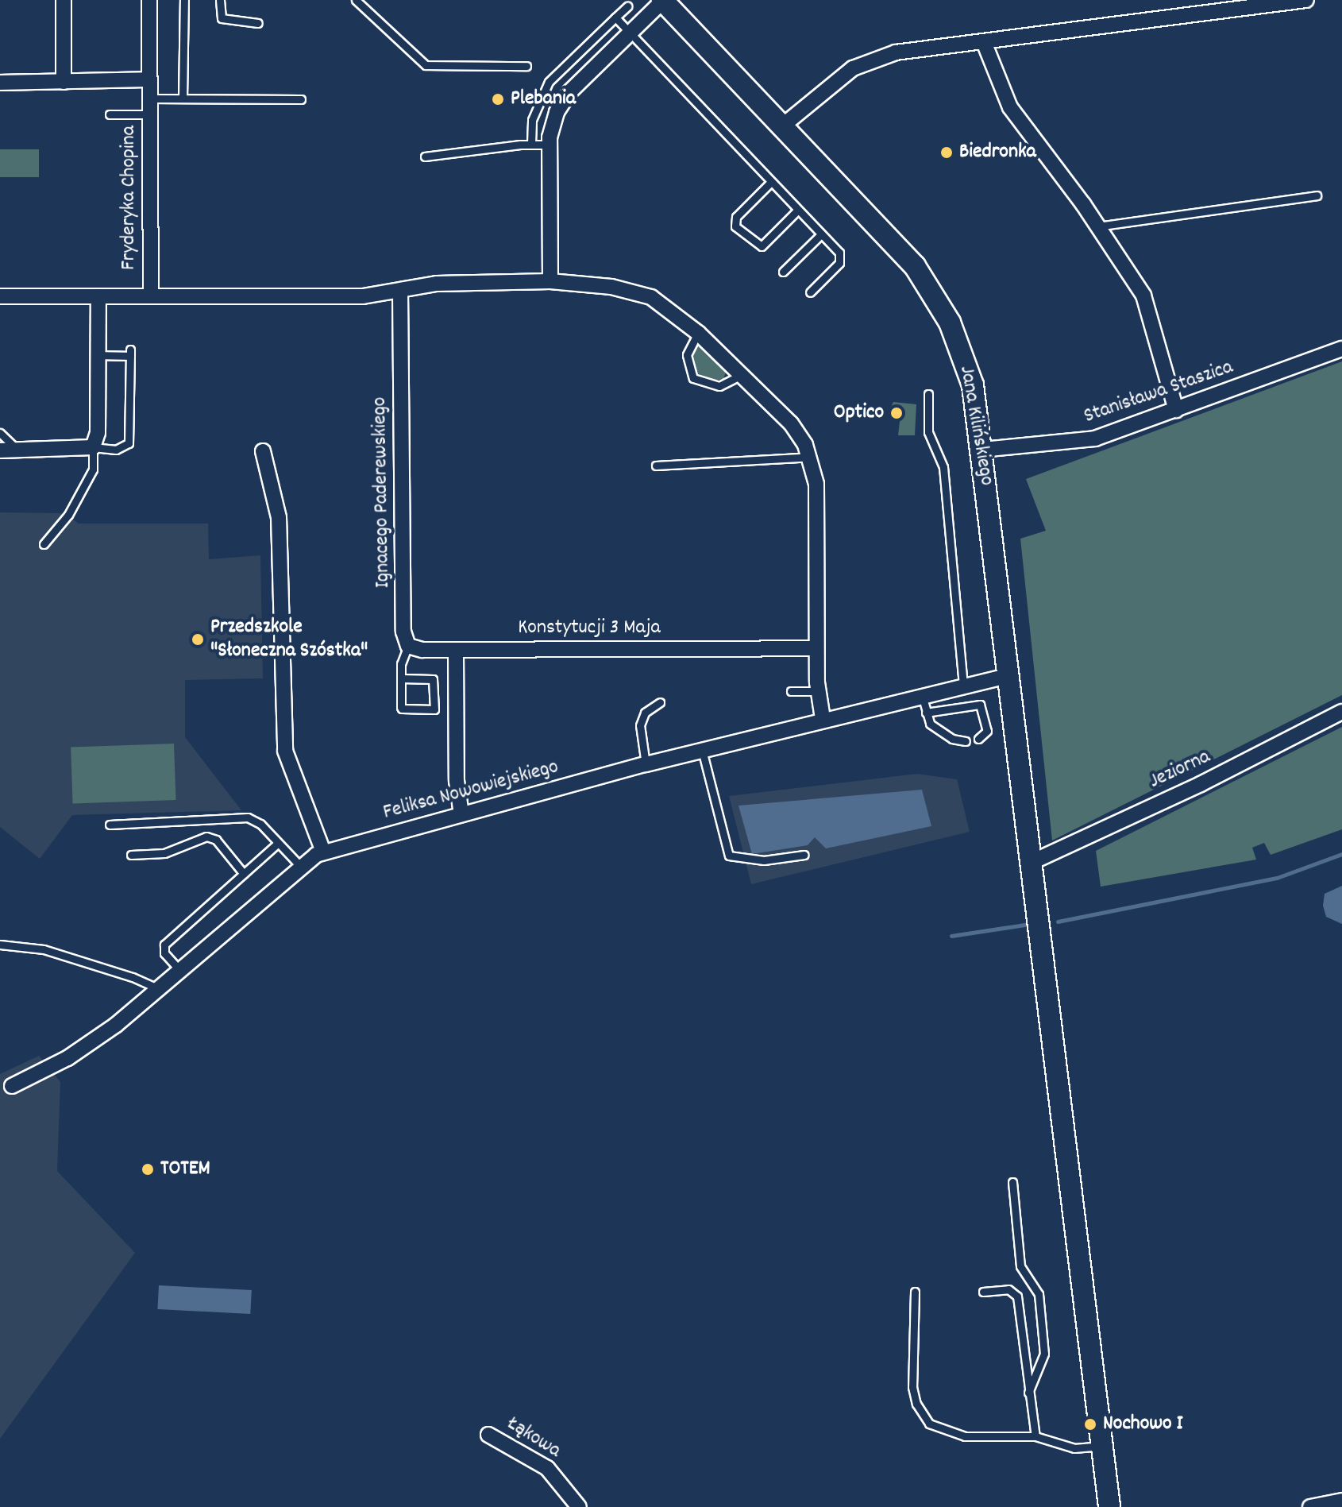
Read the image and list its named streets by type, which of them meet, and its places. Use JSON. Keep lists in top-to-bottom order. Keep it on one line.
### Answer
{"streets":{"main road":["Jana Kilińskiego"],"street":["Fryderyka Chopina","Stanisława Staszica","Ignacego Paderewskiego","Konstytucji 3 Maja","Jeziorna","Feliksa Nowowiejskiego","Łąkowa"]},"crossings":[["Stanisława Staszica","Jana Kilińskiego"],["Jana Kilińskiego","Jeziorna"],["Jana Kilińskiego","Feliksa Nowowiejskiego"]],"places":["Plebania","Biedronka","Optico","Przedszkole \"Słoneczna Szóstka\"","TOTEM","Nochowo I"]}
